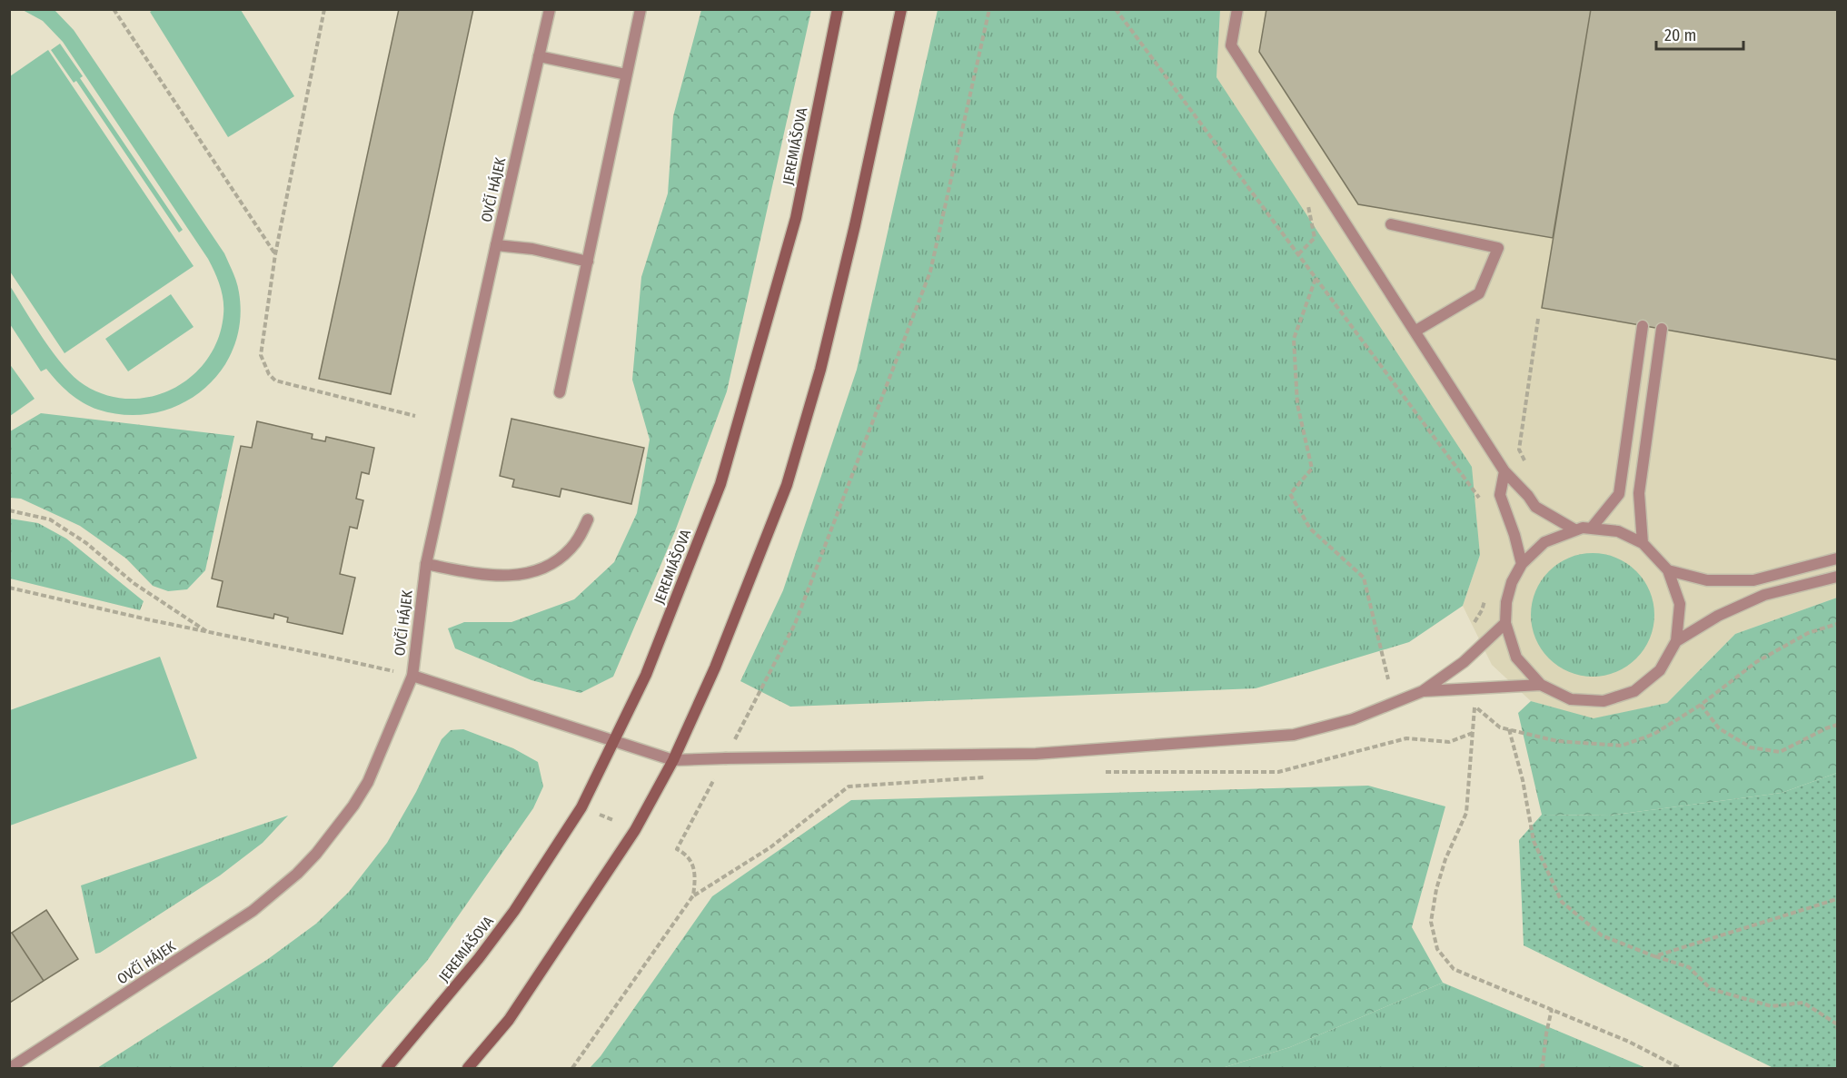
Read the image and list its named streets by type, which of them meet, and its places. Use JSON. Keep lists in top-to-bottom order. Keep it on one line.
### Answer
{"streets":{"main road":["JEREMIÁŠOVA"],"street":["OVČÍ HÁJEK"]},"scale_bar":"20 m"}
